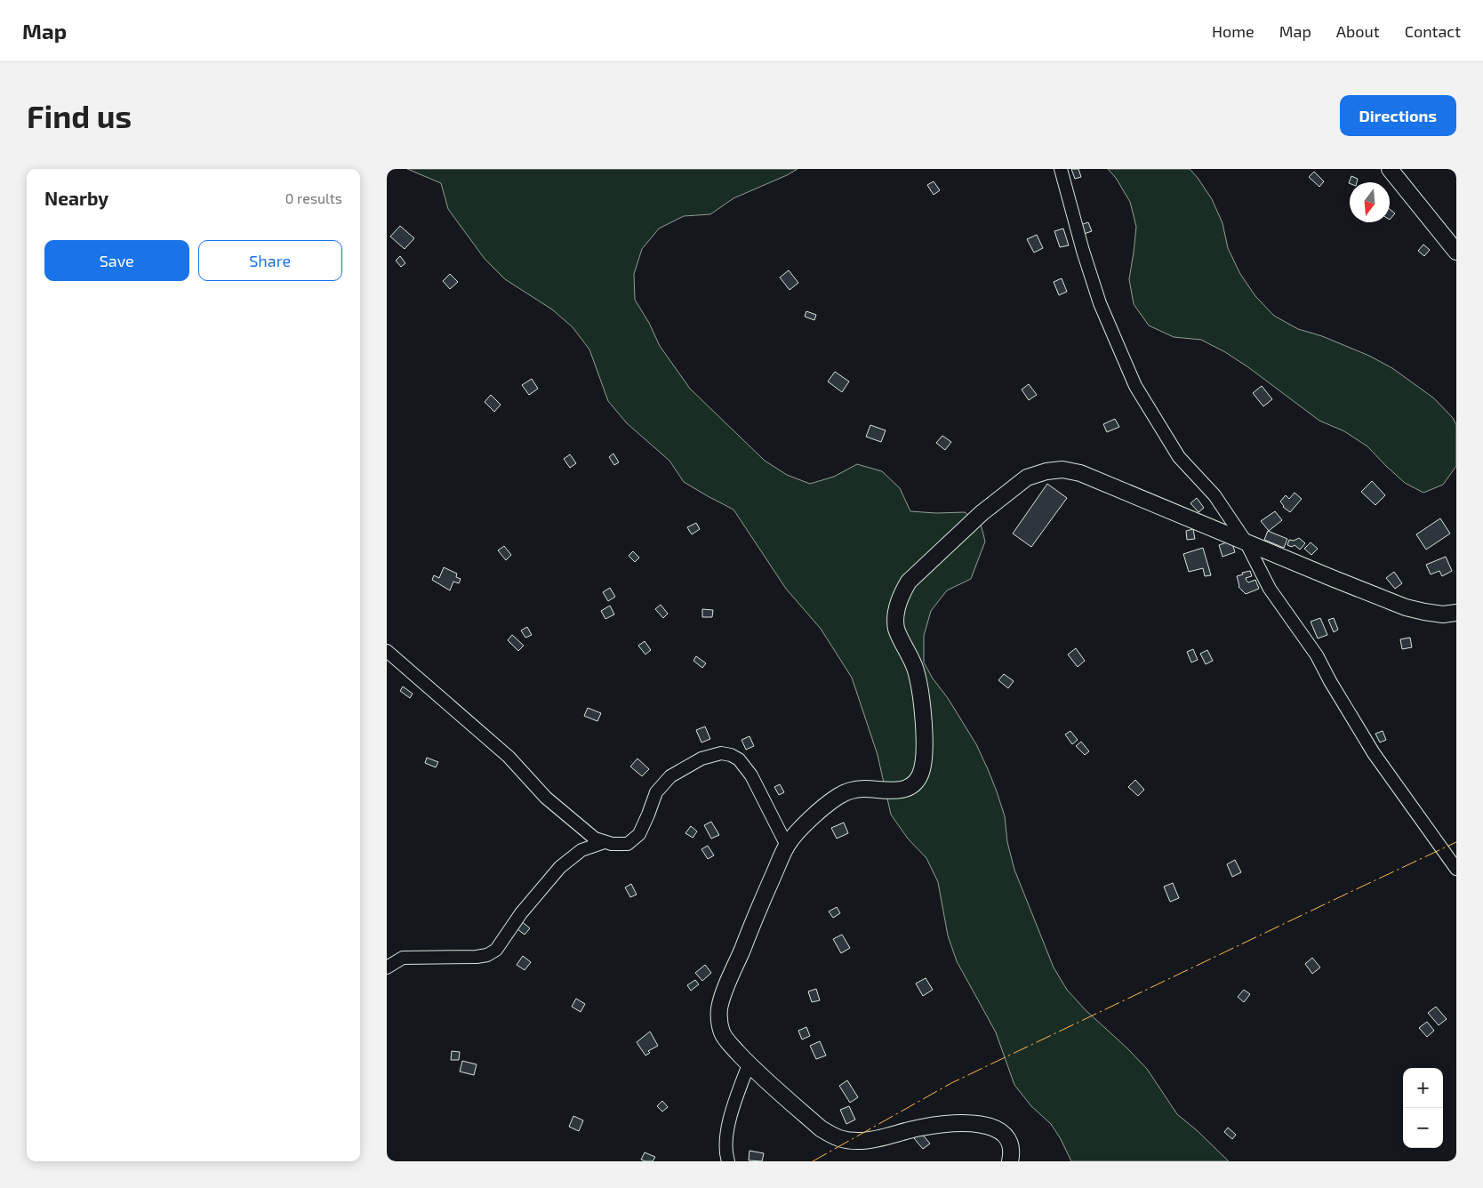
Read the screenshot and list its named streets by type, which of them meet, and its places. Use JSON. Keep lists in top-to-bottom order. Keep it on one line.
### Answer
{"north":"bottom","page":{"header":"Map","nav":["Home","Map","About","Contact"],"buttons":["Directions",["Save","Share"]],"title":"Find us","heading":["Nearby","0 results"],"map_buttons":["+","−"]}}
